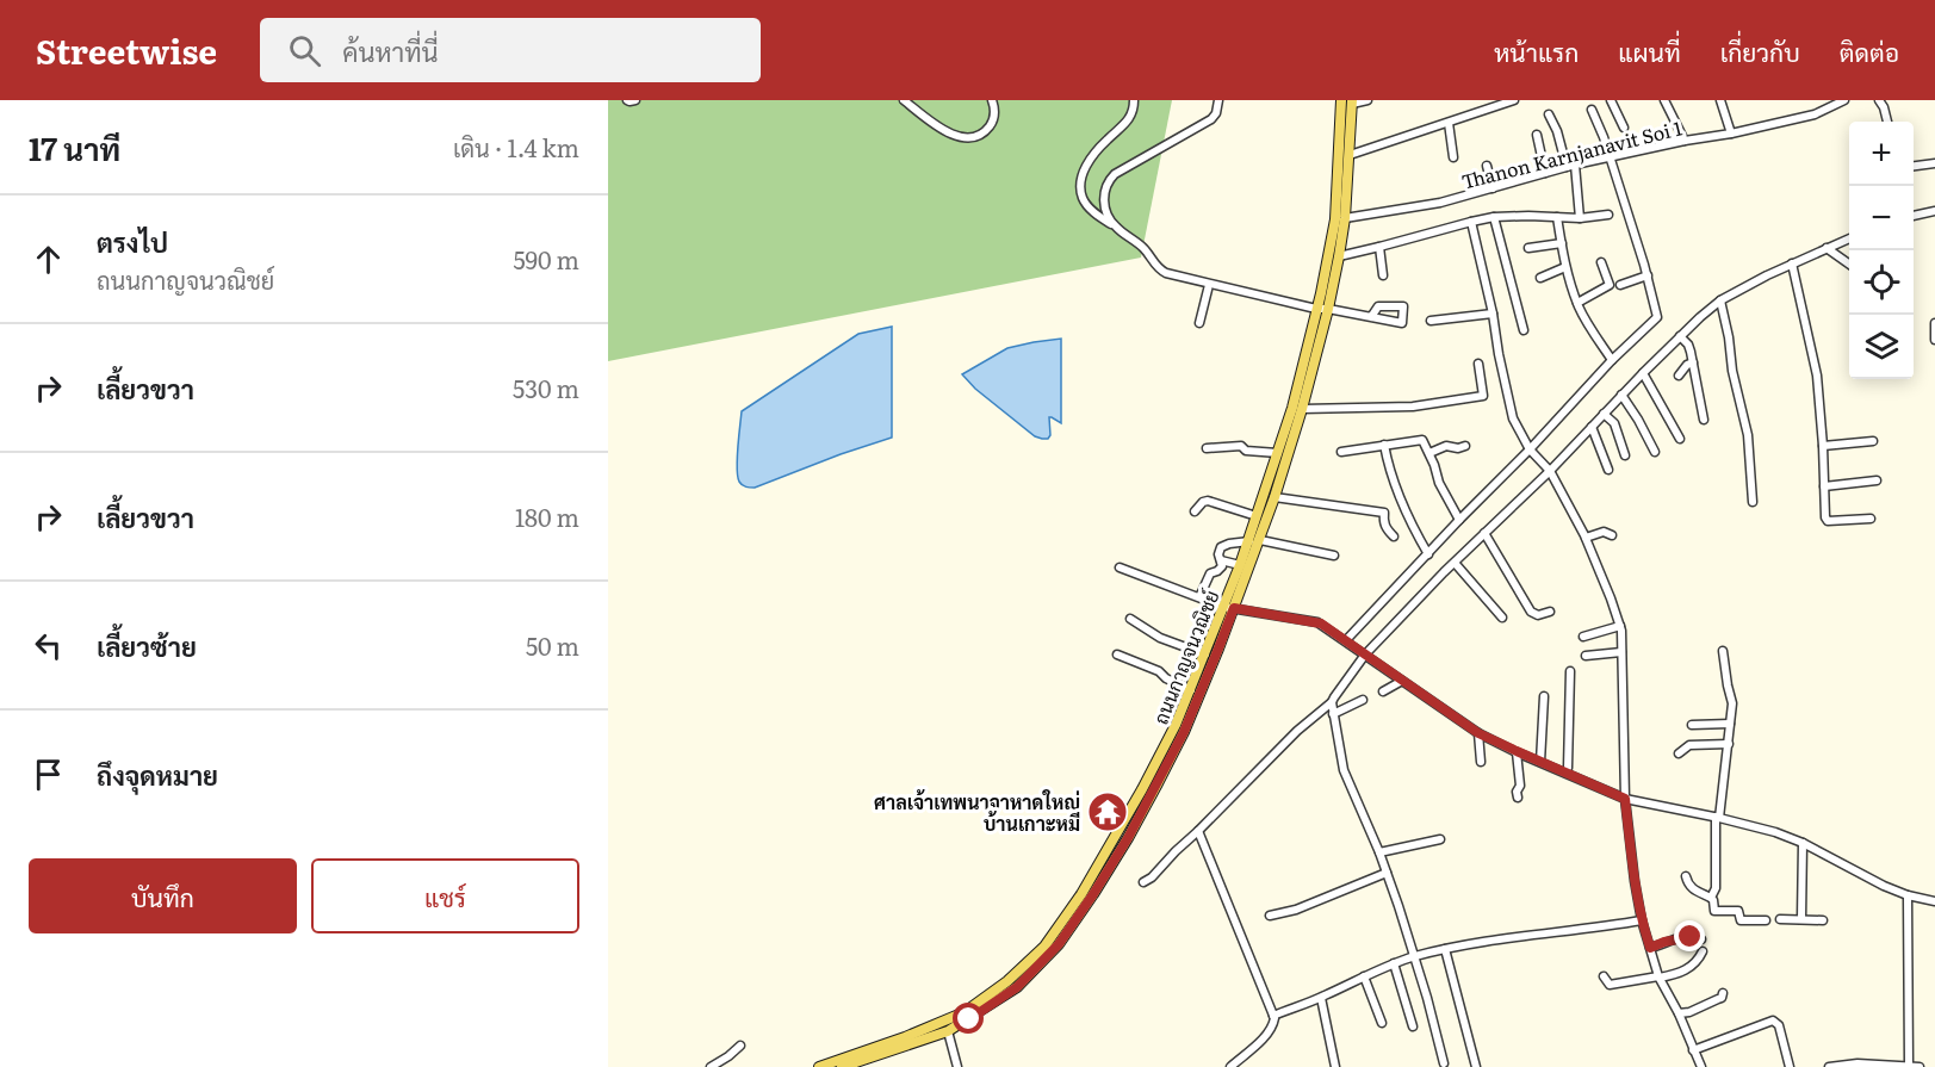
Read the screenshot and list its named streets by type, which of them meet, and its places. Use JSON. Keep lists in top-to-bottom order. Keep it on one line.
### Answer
{"streets":{"main road":["ถนนกาญจนวณิชย์"],"street":["Thanon Karnjanavit Soi 1"]},"crossings":[["Thanon Karnjanavit Soi 1","ถนนกาญจนวณิชย์"]],"places":{"temple":["ศาลเจ้าเทพนาจาหาดใหญ่ บ้านเกาะหมี"]},"page":{"header":"Streetwise","search":"ค้นหาที่นี่","nav":["หน้าแรก","แผนที่","เกี่ยวกับ","ติดต่อ"],"heading":["17 นาที","เดิน · 1.4 km"],"map_buttons":["+","−"],"list":[["ตรงไป","ถนนกาญจนวณิชย์","590 m"],["เลี้ยวขวา","530 m"],["เลี้ยวขวา","180 m"],["เลี้ยวซ้าย","50 m"],"ถึงจุดหมาย"],"buttons":["บันทึก","แชร์"]}}
